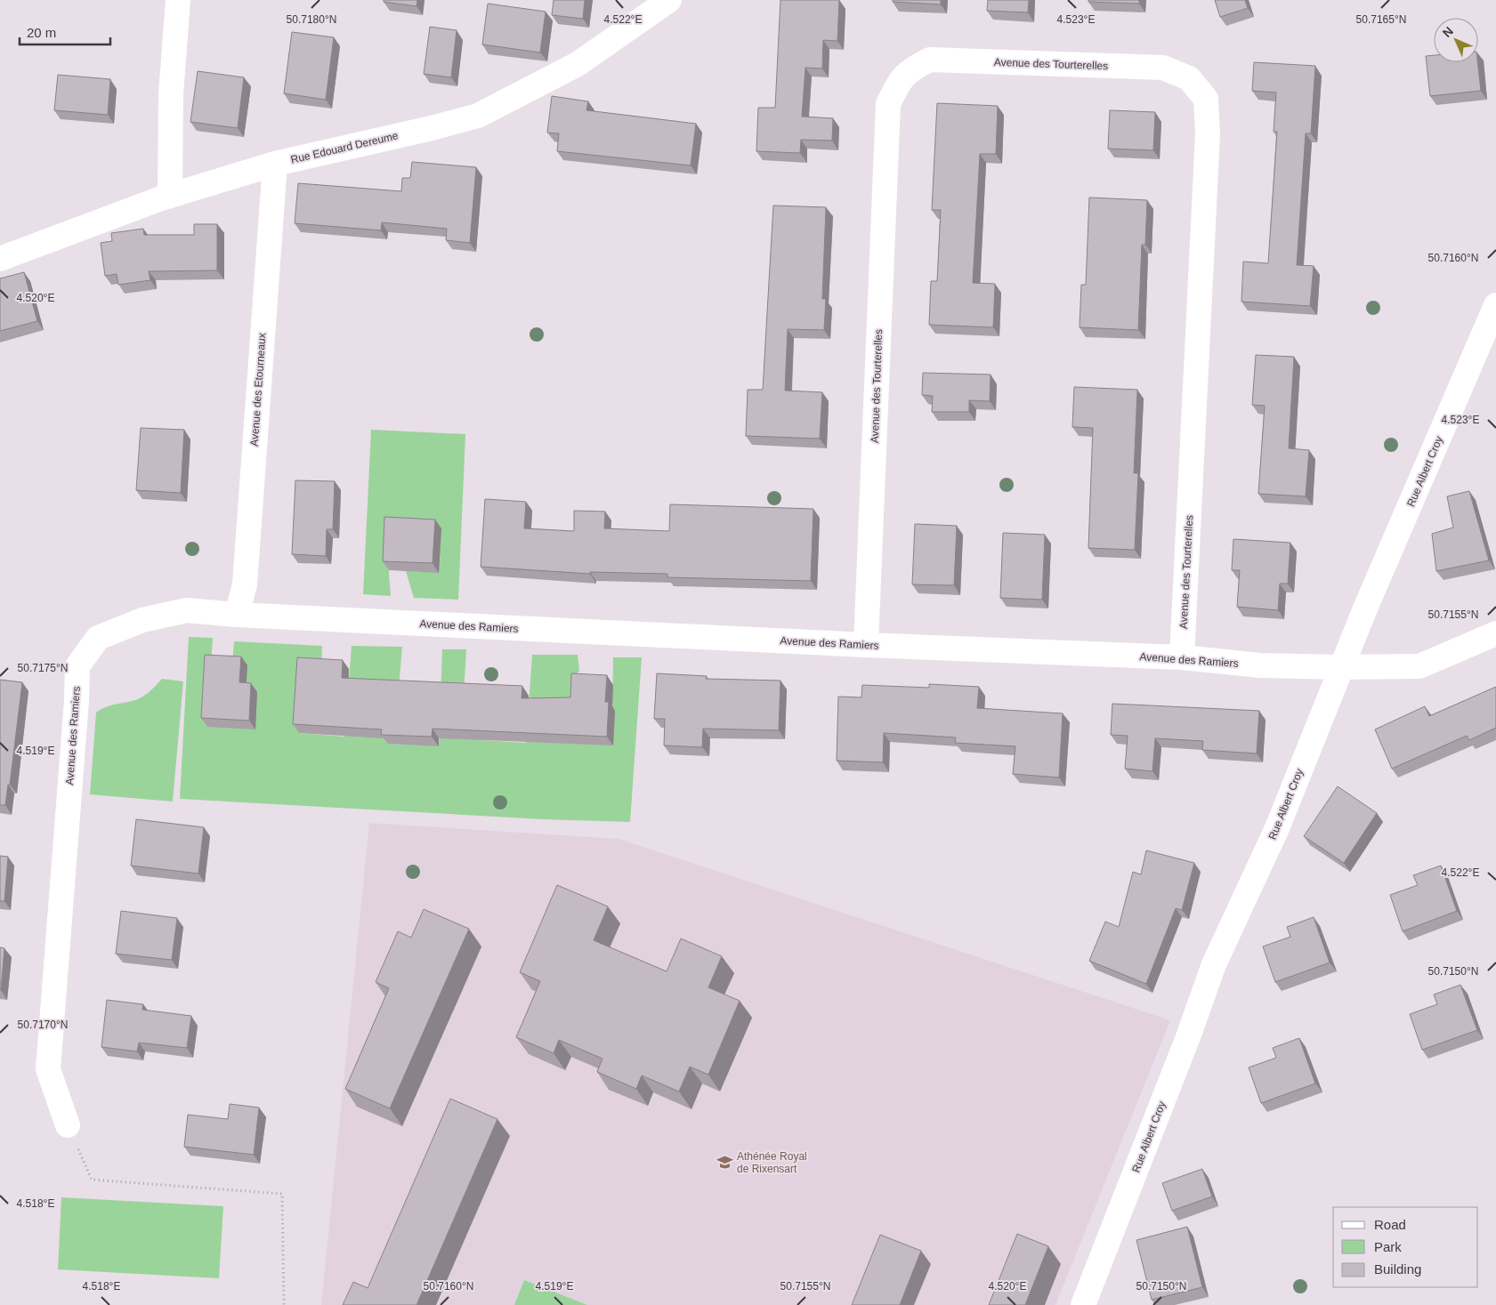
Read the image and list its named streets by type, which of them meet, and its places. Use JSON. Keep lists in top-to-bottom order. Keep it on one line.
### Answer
{"streets":{"street":["Avenue des Tourterelles","Rue Edouard Dereume","Avenue des Etourneaux","Rue Albert Croy","Avenue des Ramiers"]},"crossings":[["Avenue des Tourterelles","Avenue des Ramiers"],["Rue Edouard Dereume","Avenue des Etourneaux"],["Avenue des Etourneaux","Avenue des Ramiers"],["Rue Albert Croy","Avenue des Ramiers"]],"places":{"school or university":["Athénée Royal de Rixensart"]},"legend":["Road","Park","Building"],"scale_bar":"20 m","north":"top left","coordinates":["4.523°E","50.7180°N","4.522°E","50.7165°N","50.7160°N","4.520°E","50.7155°N","50.7175°N","4.519°E","50.7150°N","50.7170°N","4.518°E"]}
